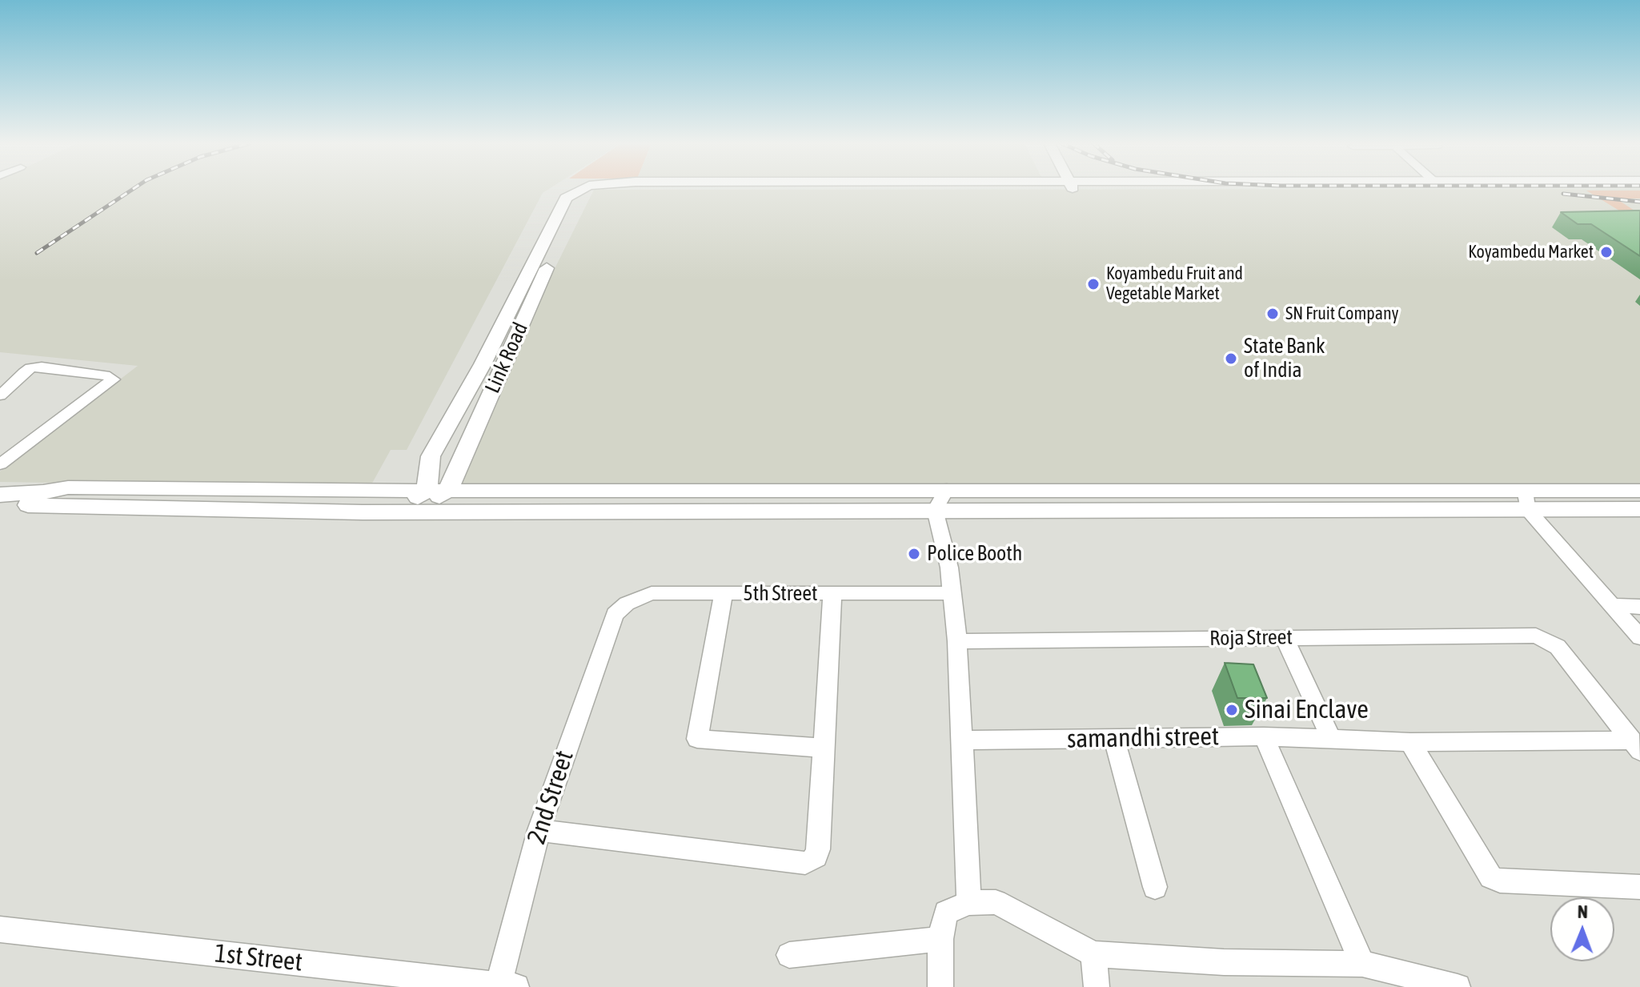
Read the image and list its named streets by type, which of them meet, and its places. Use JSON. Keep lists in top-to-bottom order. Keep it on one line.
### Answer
{"streets":{"street":["Link Road","5th Street","Roja Street","samandhi street","2nd Street","1st Street"]},"crossings":[["5th Street","2nd Street"],["Roja Street","samandhi street"],["2nd Street","1st Street"]],"places":["Koyambedu Market","Koyambedu Fruit and Vegetable Market","SN Fruit Company","State Bank of India","Police Booth","Sinai Enclave"],"north":"top"}
